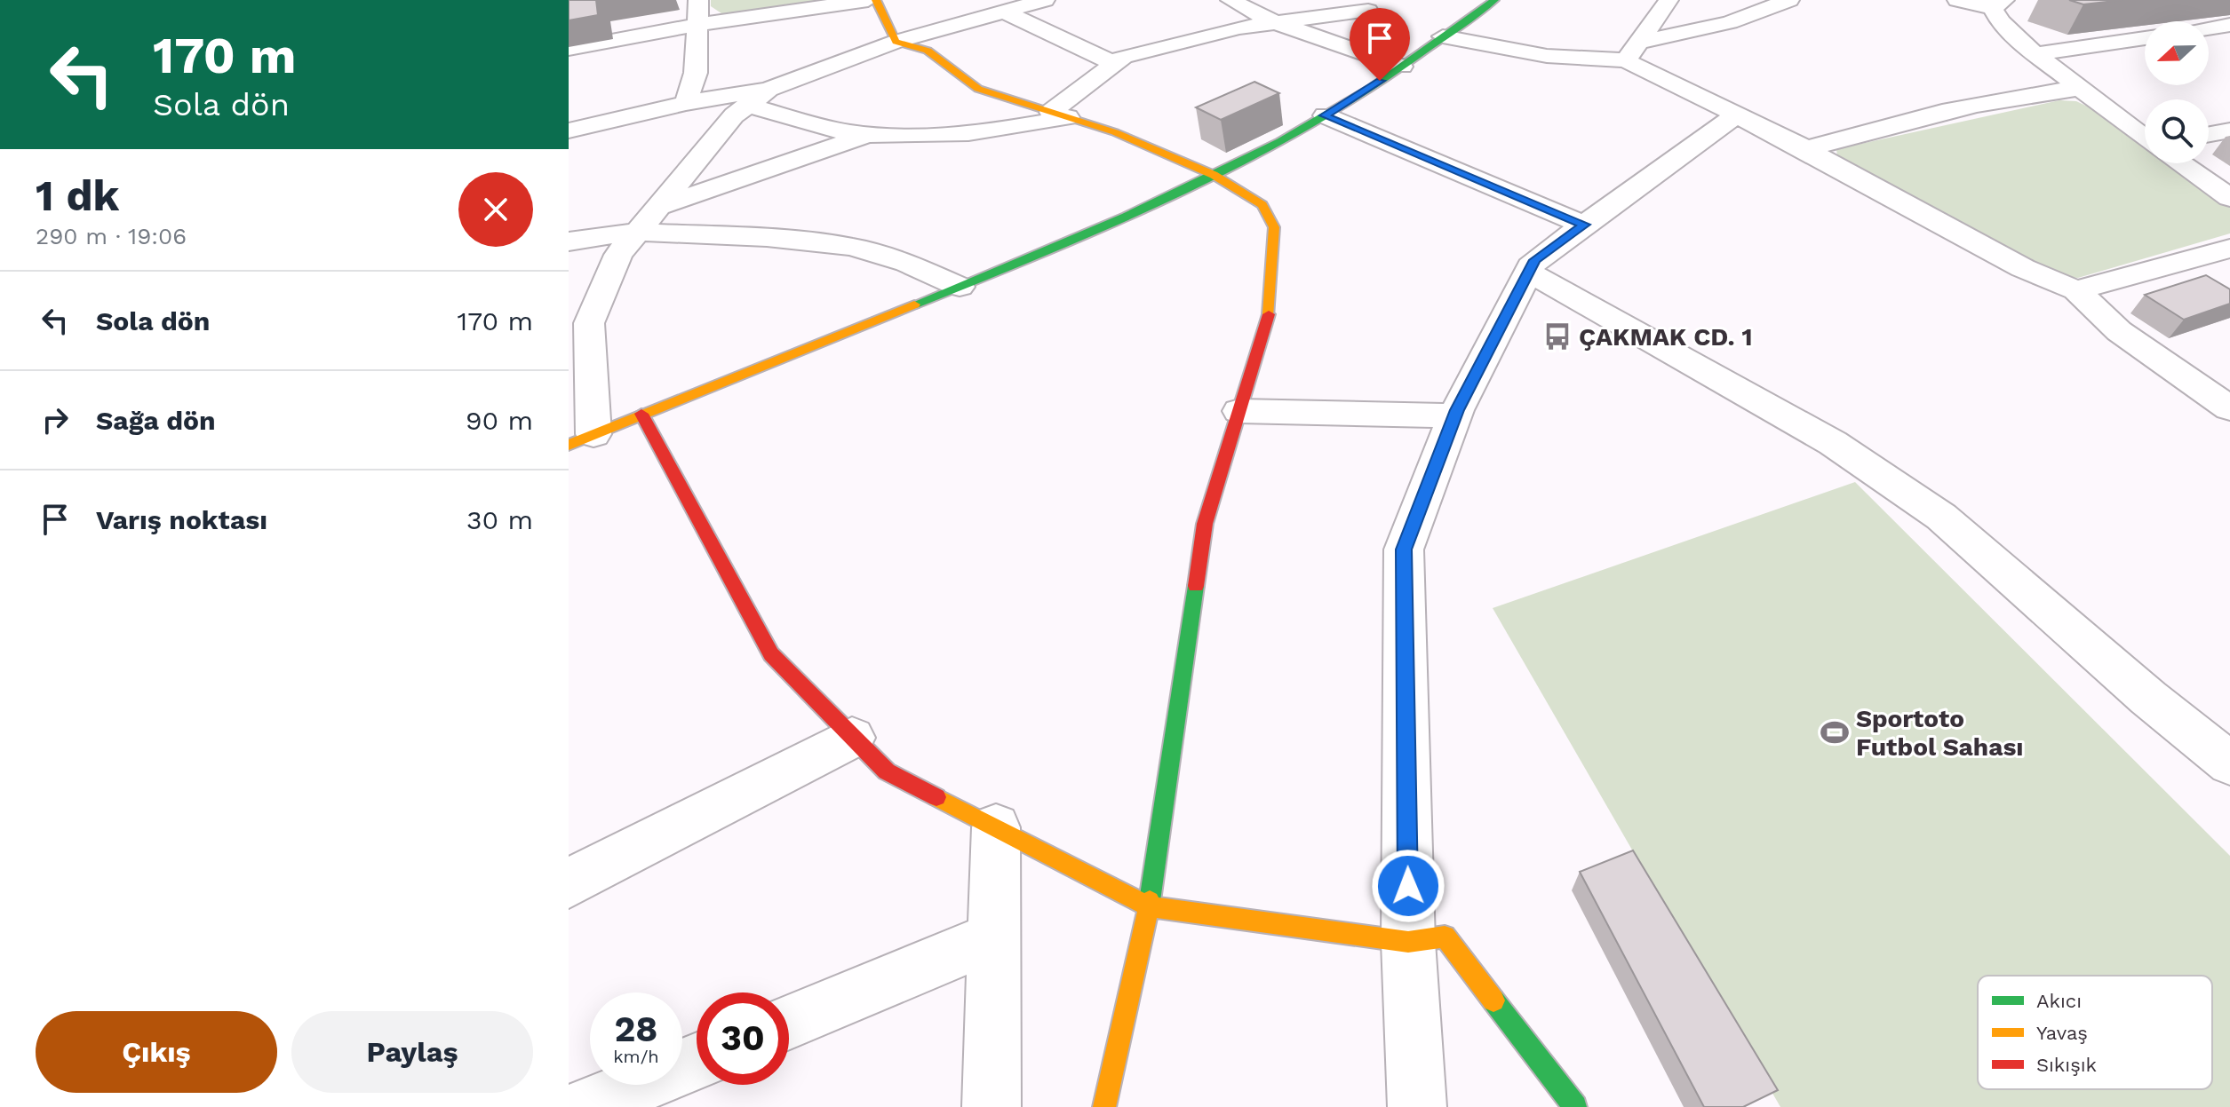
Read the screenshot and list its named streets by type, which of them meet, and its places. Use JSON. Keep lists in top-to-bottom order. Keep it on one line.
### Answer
{"places":{"bus stop":["ÇAKMAK CD. 1"],"sports":["Sportoto Futbol Sahası"]},"legend":["Akıcı","Yavaş","Sıkışık"],"north":"left","page":{"turn":["170 m","Sola dön"],"heading":["1 dk","290 m · 19:06"],"list":[{"name":"Sola dön","value":"170 m"},{"name":"Sağa dön","value":"90 m"},{"name":"Varış noktası","value":"30 m"}],"speed":"28 km/h","limit":"30","buttons":["Çıkış","Paylaş"]}}
